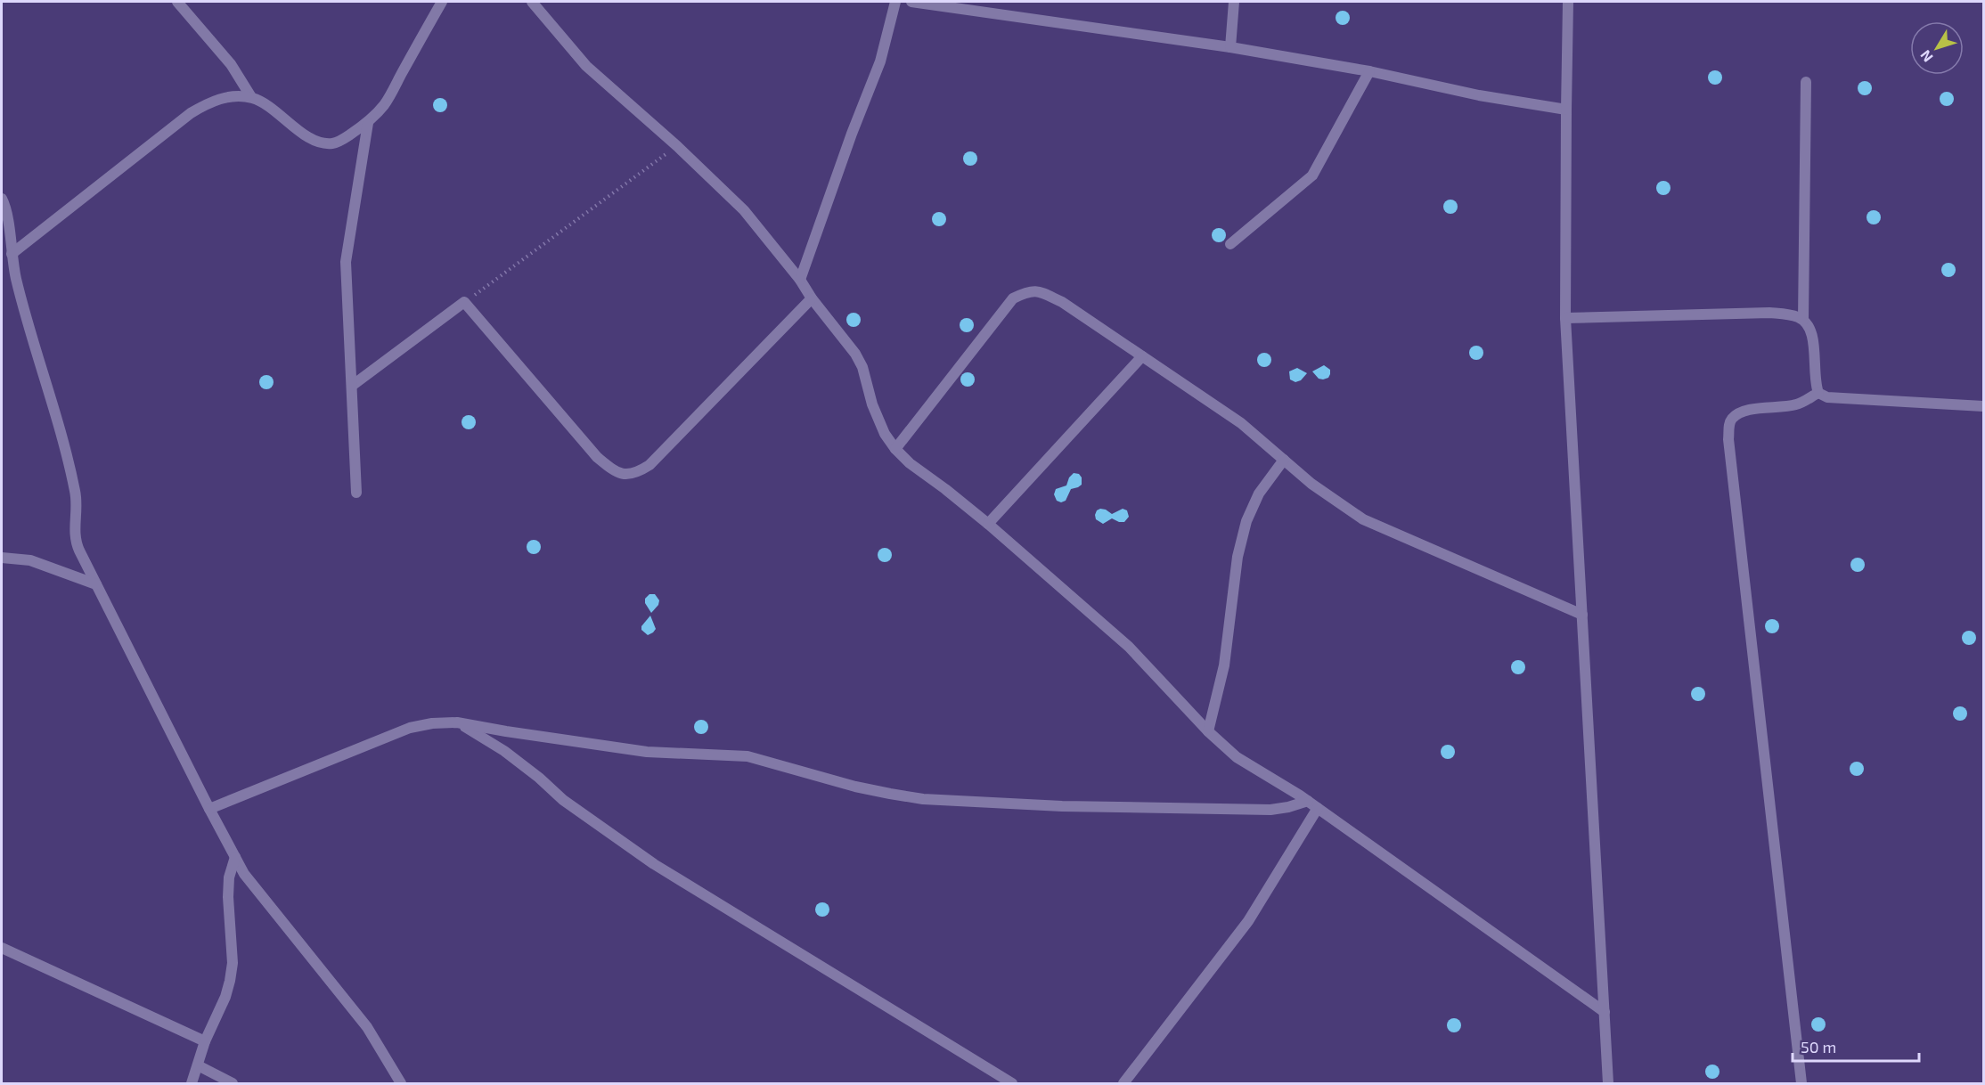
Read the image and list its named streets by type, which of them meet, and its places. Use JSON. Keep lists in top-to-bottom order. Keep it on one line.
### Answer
{"scale_bar":"50 m","north":"bottom left"}
